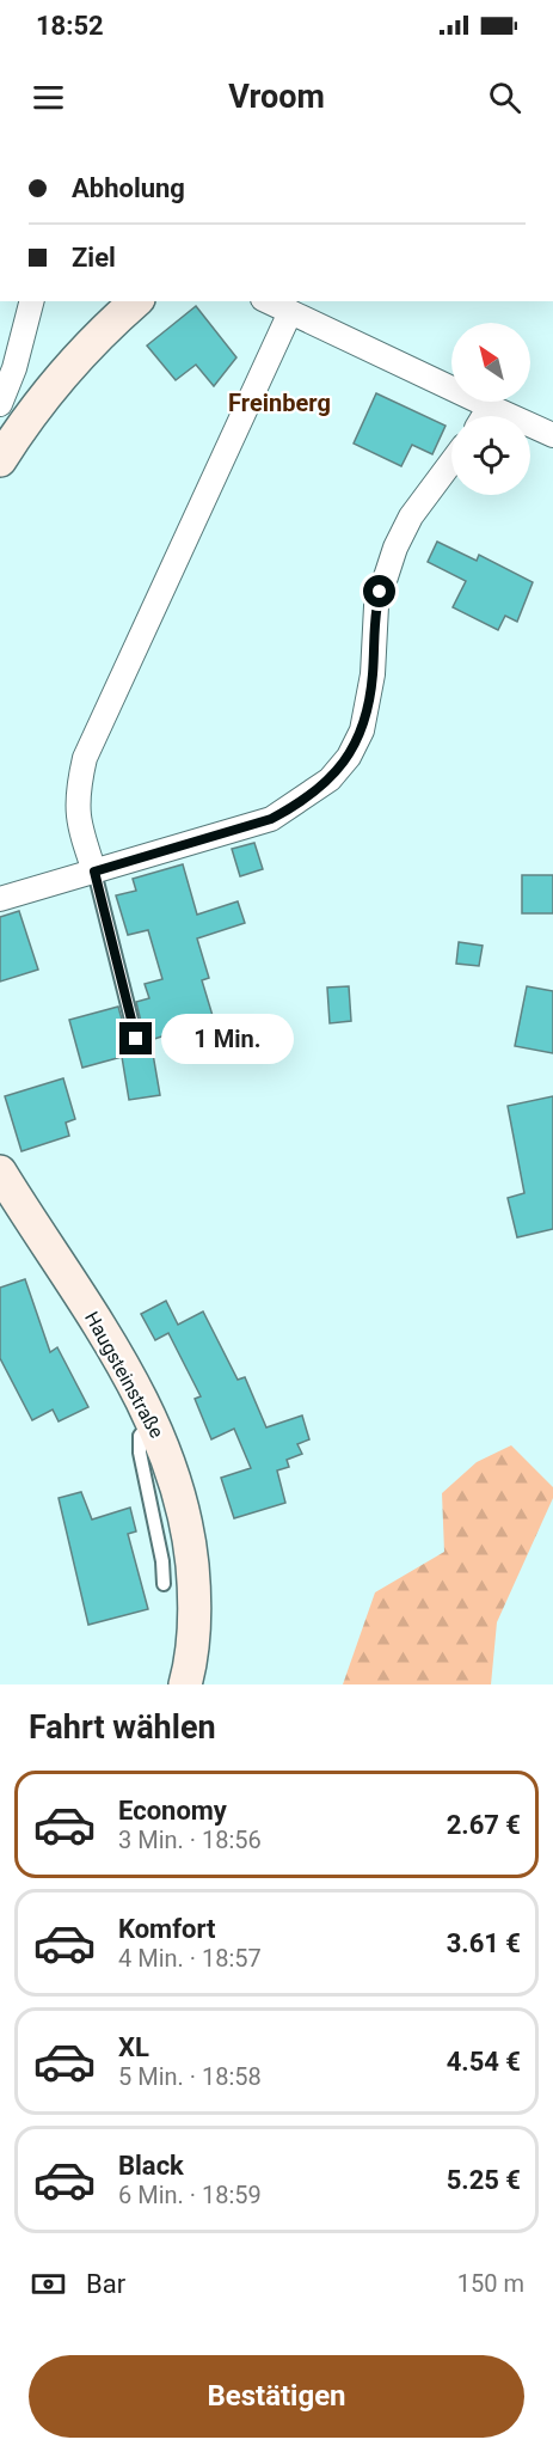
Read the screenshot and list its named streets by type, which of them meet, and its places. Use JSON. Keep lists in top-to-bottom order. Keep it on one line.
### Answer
{"streets":{"main road":["Haugsteinstraße"]},"districts":["Freinberg"],"north":"top left","page":{"status":"18:52","header":"Vroom","banner":["Abholung","Ziel"],"bubble":"1 Min.","heading":"Fahrt wählen","list":[{"name":"Economy","note":"3 Min. · 18:56","value":"2.67 €"},{"name":"Komfort","note":"4 Min. · 18:57","value":"3.61 €"},{"name":"XL","note":"5 Min. · 18:58","value":"4.54 €"},{"name":"Black","note":"6 Min. · 18:59","value":"5.25 €"}],"pay":["Bar","150 m"],"buttons":"Bestätigen"}}
